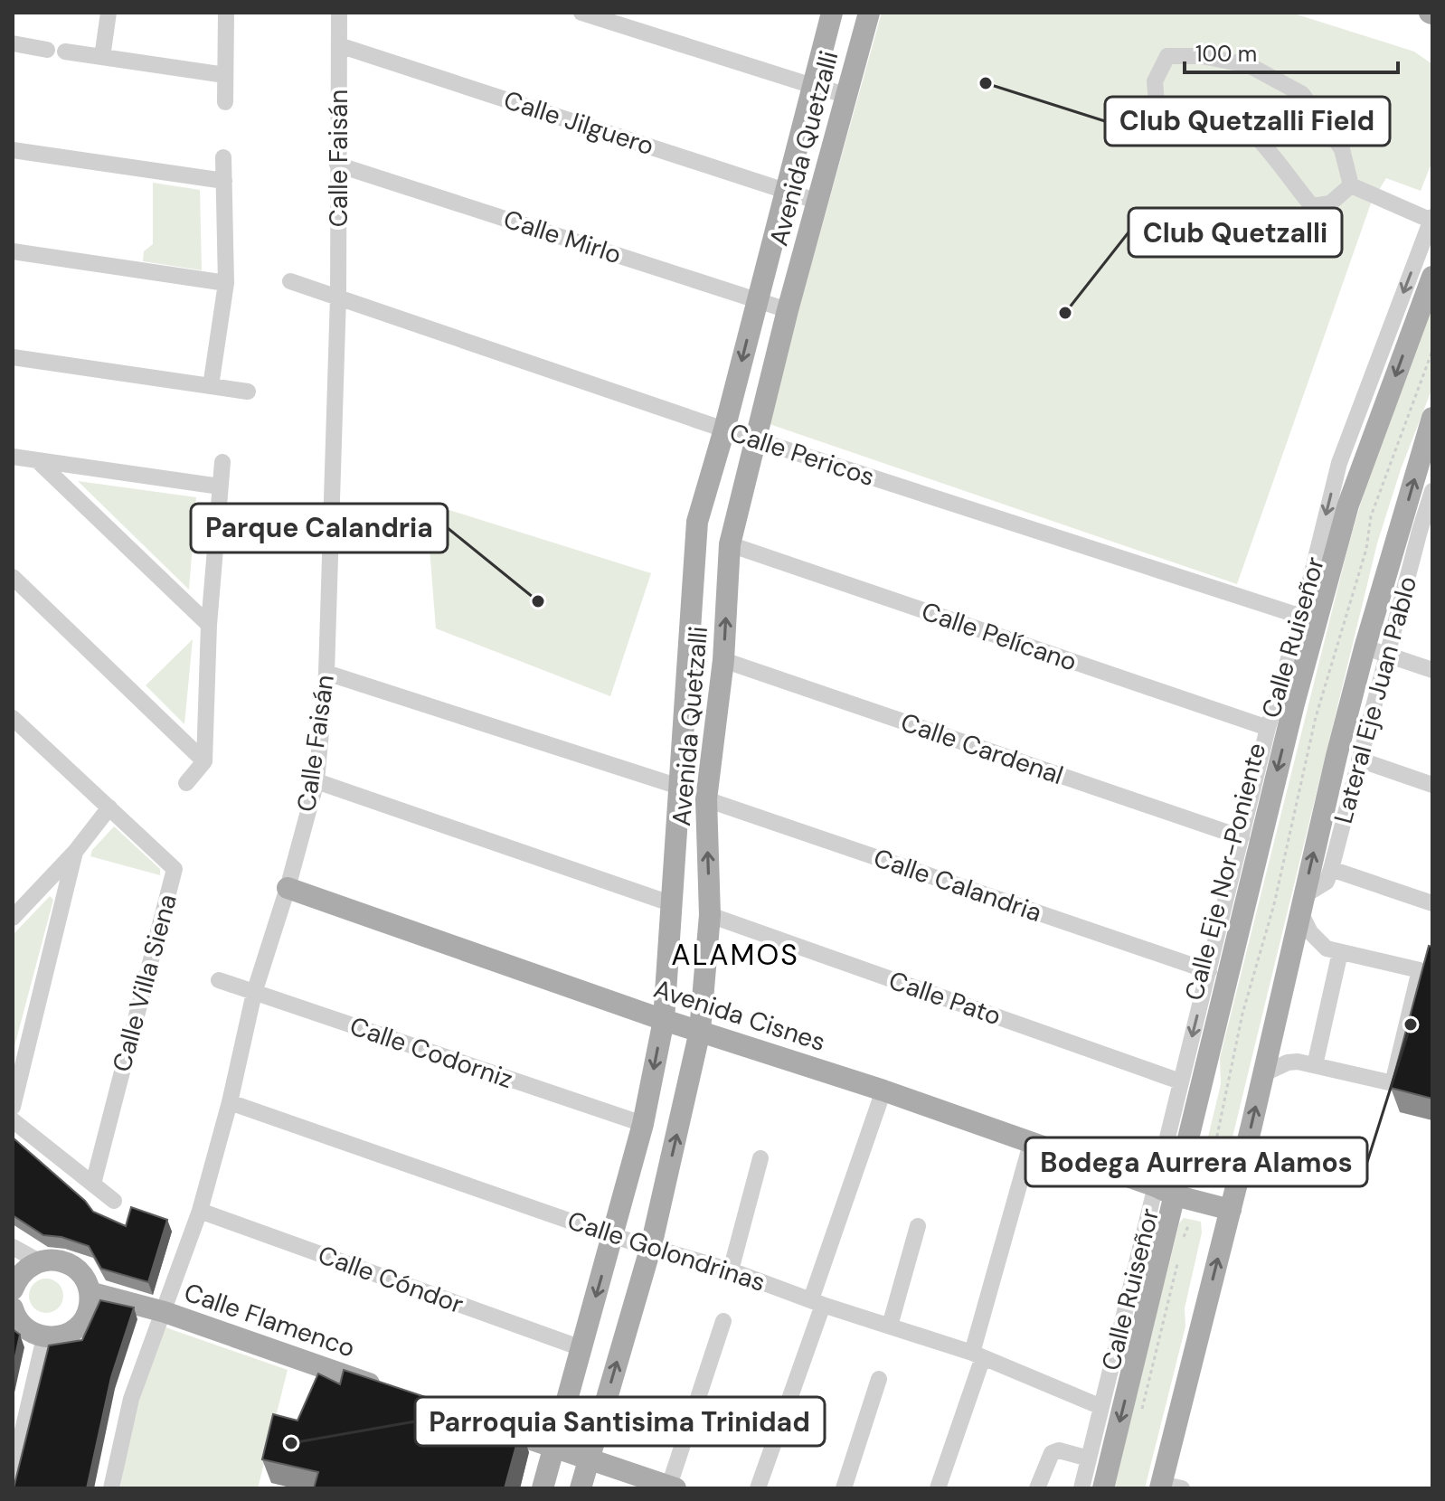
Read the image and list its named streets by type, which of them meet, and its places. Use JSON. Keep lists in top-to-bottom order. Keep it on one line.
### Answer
{"streets":{"main road":["Avenida Quetzalli","Calle Eje Nor-Poniente","Avenida Cisnes","Calle Flamenco"],"street":["Calle Jilguero","Calle Faisán","Calle Mirlo","Calle Pericos","Calle Pelícano","Calle Ruiseñor","Lateral Eje Juan Pablo","Calle Cardenal","Calle Calandria","Calle Villa Siena","Calle Pato","Calle Codorniz","Calle Golondrinas","Calle Cóndor"]},"crossings":[["Calle Jilguero","Avenida Quetzalli"],["Calle Jilguero","Calle Faisán"],["Avenida Quetzalli","Calle Mirlo"],["Avenida Quetzalli","Calle Pericos"],["Avenida Quetzalli","Calle Pelícano"],["Avenida Quetzalli","Calle Cardenal"],["Avenida Quetzalli","Calle Calandria"],["Avenida Quetzalli","Calle Pato"],["Avenida Quetzalli","Avenida Cisnes"],["Avenida Quetzalli","Calle Codorniz"],["Avenida Quetzalli","Calle Golondrinas"],["Avenida Quetzalli","Calle Cóndor"],["Calle Faisán","Calle Mirlo"],["Calle Faisán","Calle Pericos"],["Calle Faisán","Avenida Cisnes"],["Calle Faisán","Calle Codorniz"],["Calle Faisán","Calle Golondrinas"],["Calle Faisán","Calle Cóndor"],["Calle Faisán","Calle Flamenco"],["Calle Pericos","Calle Ruiseñor"],["Calle Pericos","Calle Eje Nor-Poniente"],["Calle Pelícano","Calle Ruiseñor"],["Calle Ruiseñor","Calle Cardenal"],["Calle Ruiseñor","Calle Eje Nor-Poniente"],["Calle Ruiseñor","Calle Calandria"],["Calle Ruiseñor","Calle Pato"],["Calle Ruiseñor","Avenida Cisnes"],["Calle Ruiseñor","Calle Golondrinas"],["Calle Eje Nor-Poniente","Avenida Cisnes"]],"one_way":["Calle Ruiseñor"],"districts":["ALAMOS"],"places":["Club Quetzalli Field","Club Quetzalli","Parque Calandria","Bodega Aurrera Alamos","Parroquia Santisima Trinidad"],"scale_bar":"100 m"}
